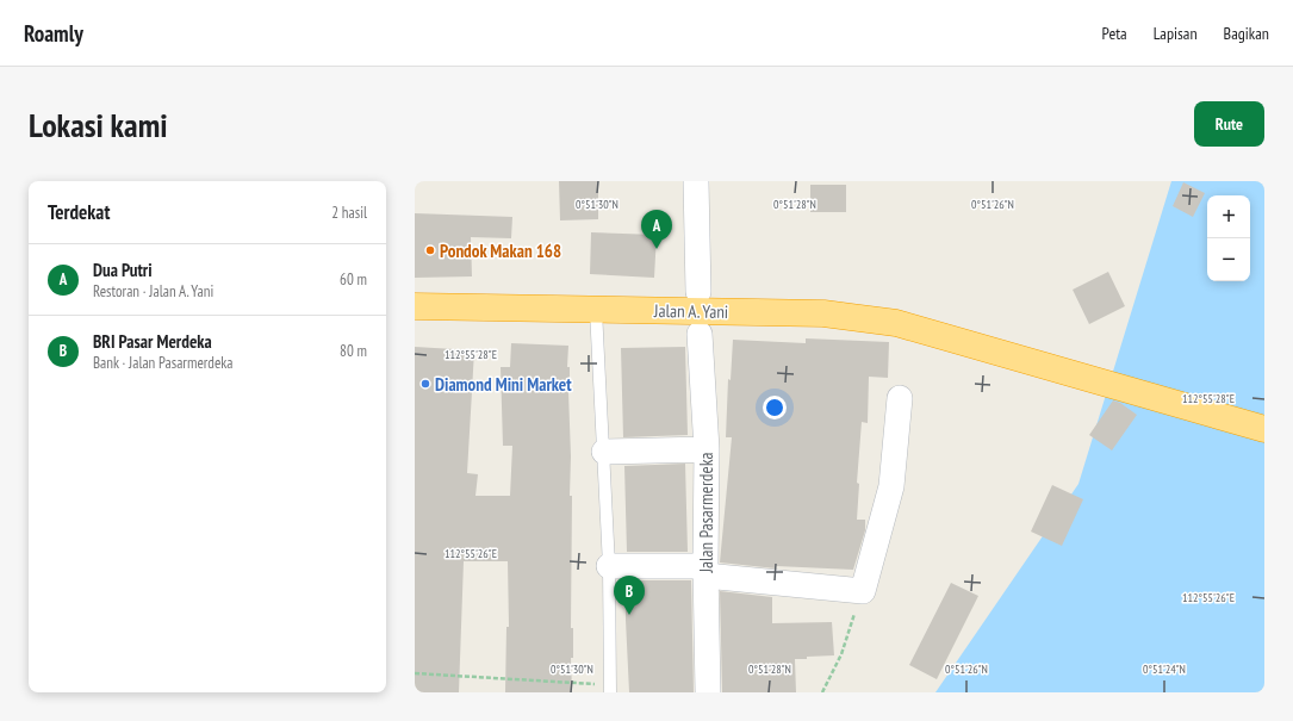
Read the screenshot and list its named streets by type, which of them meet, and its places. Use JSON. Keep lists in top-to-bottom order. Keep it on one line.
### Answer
{"streets":{"highway":["Jalan A. Yani"],"street":["Jalan Pasarmerdeka"]},"places":["Pondok Makan 168","Diamond Mini Market"],"page":{"header":"Roamly","nav":["Peta","Lapisan","Bagikan"],"buttons":"Rute","title":"Lokasi kami","heading":["Terdekat","2 hasil"],"map_buttons":["+","−"],"pins":["A","B"],"list":[{"mark":"A","name":"Dua Putri","note":"Restoran · Jalan A. Yani","value":"60 m"},{"mark":"B","name":"BRI Pasar Merdeka","note":"Bank · Jalan Pasarmerdeka","value":"80 m"}]},"coordinates":["0°51'30\"N","0°51'28\"N","0°51'26\"N","112°55'28\"E","112°55'26\"E","0°51'24\"N"]}
